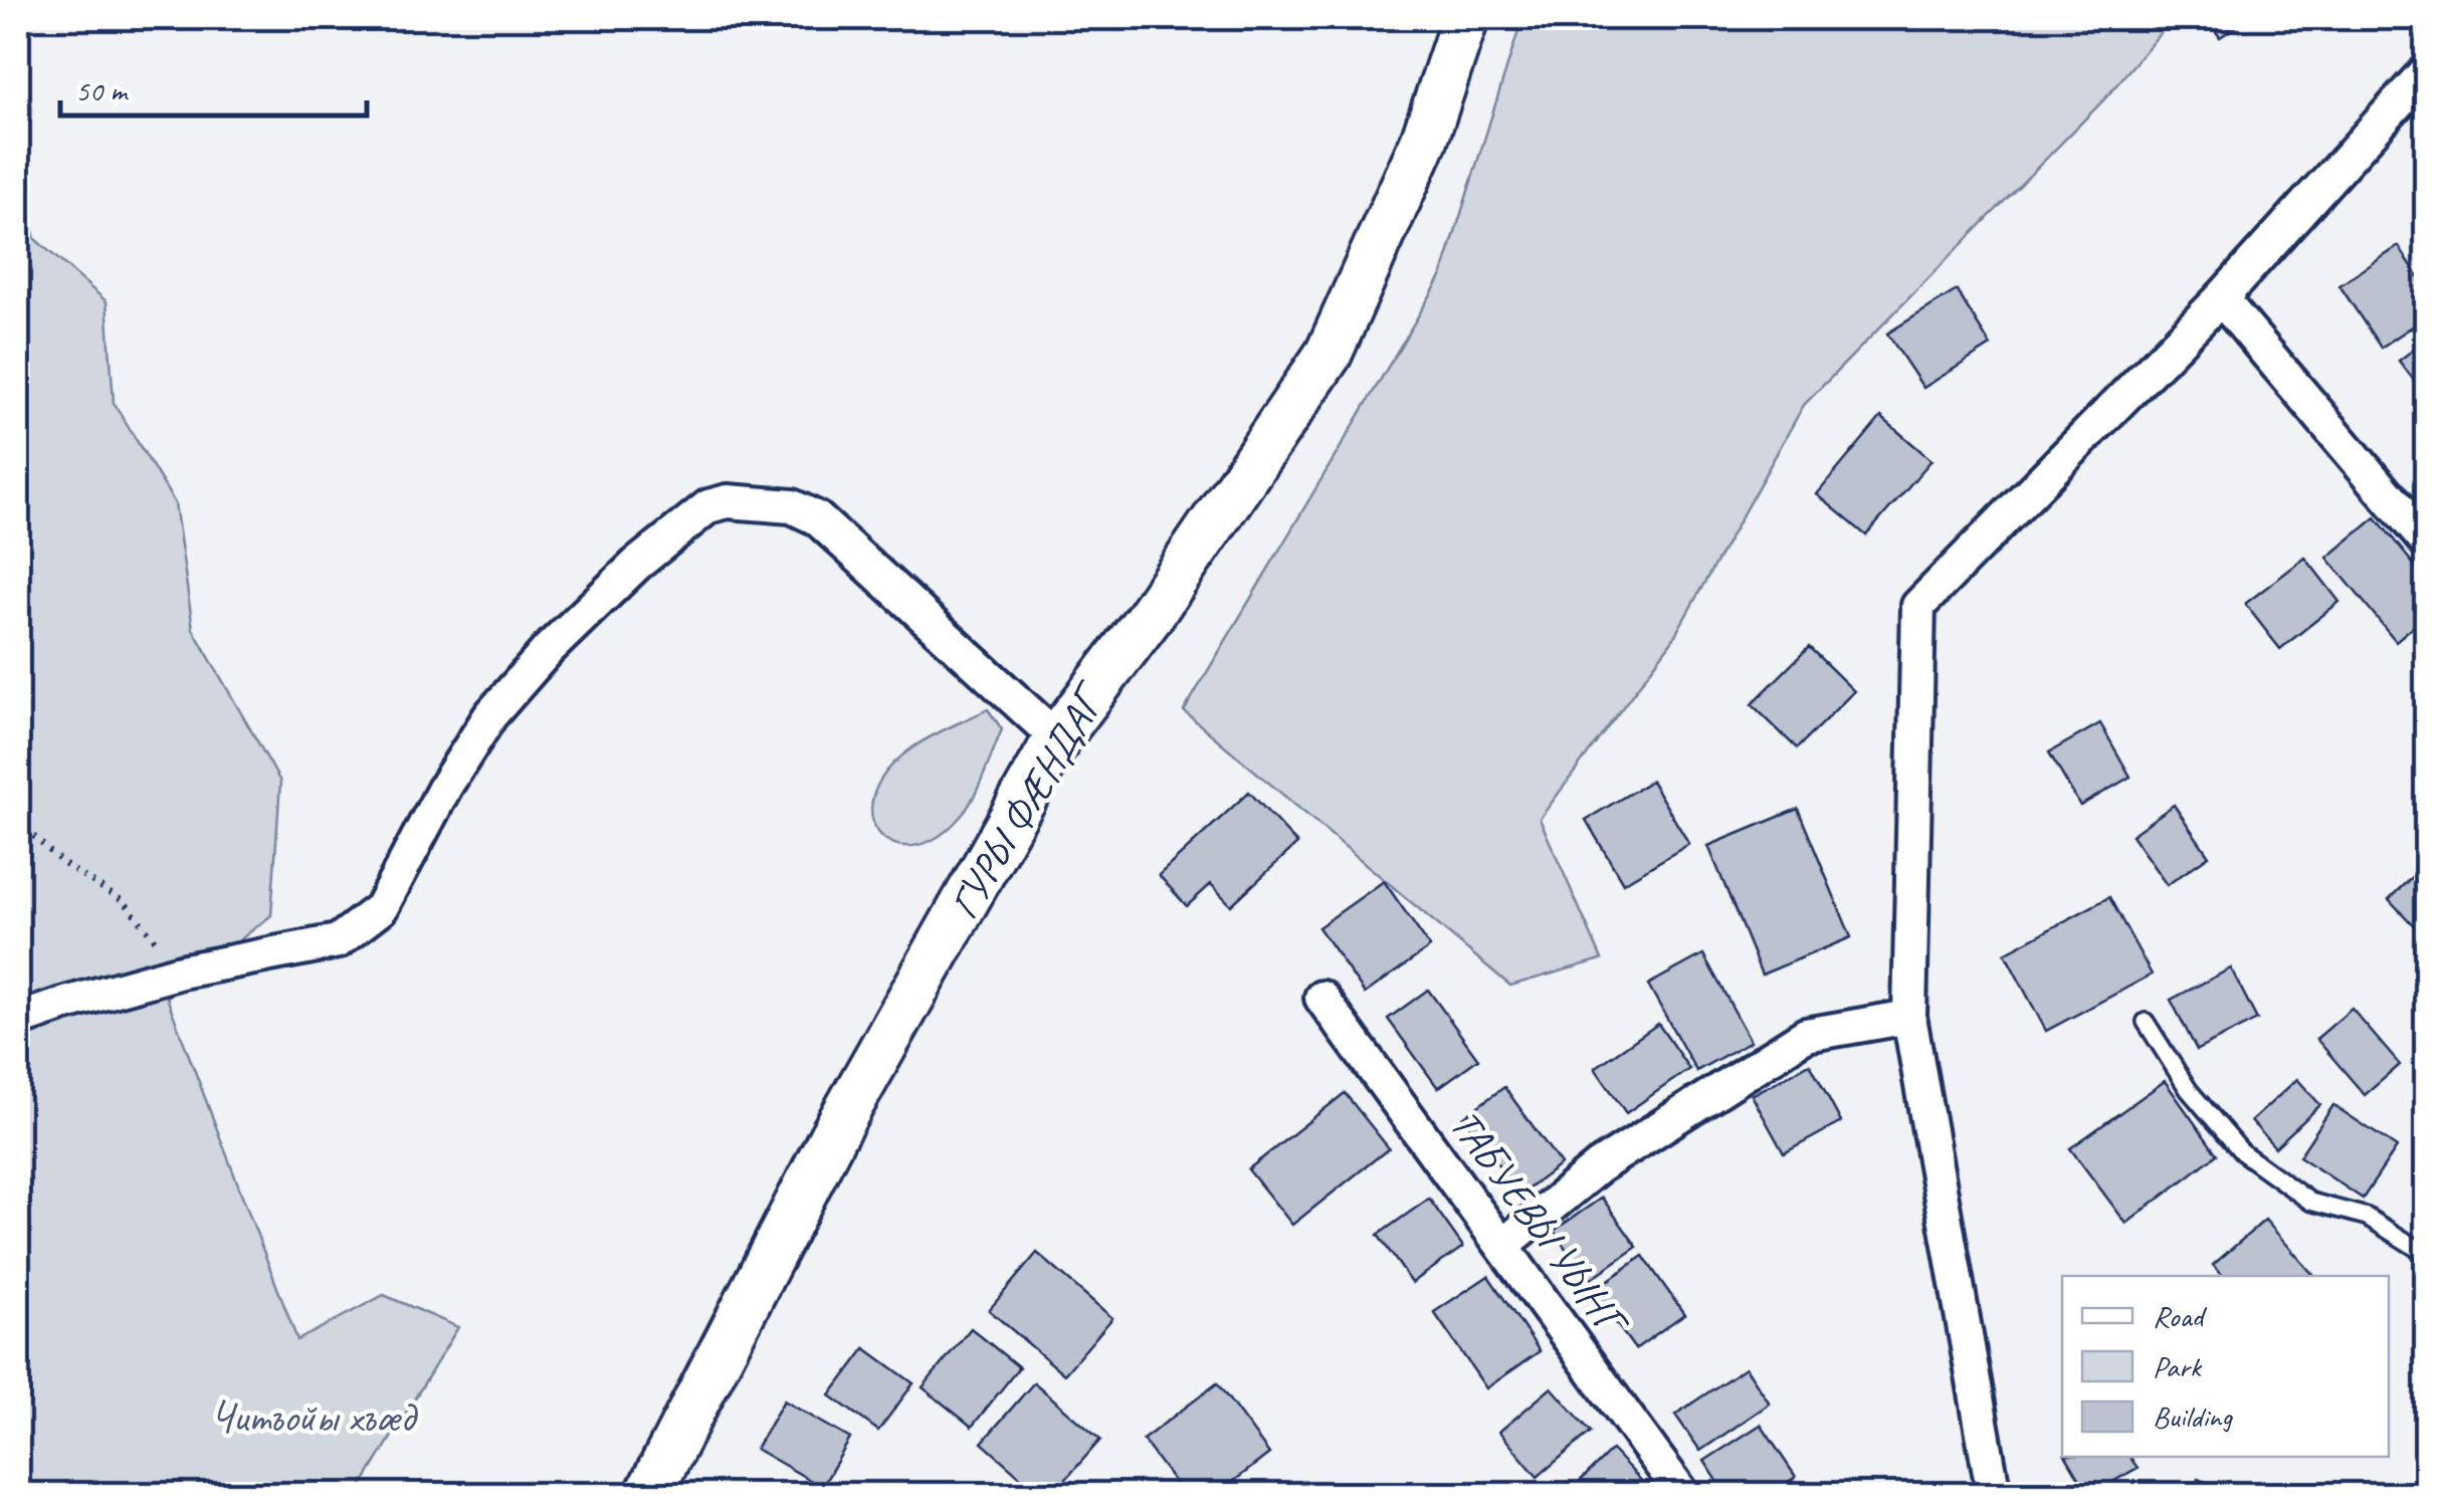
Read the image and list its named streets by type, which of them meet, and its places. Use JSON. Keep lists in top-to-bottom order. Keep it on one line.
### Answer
{"streets":{"main road":["ГУРЫ ФӔНДАГ"],"street":["ТАБУЕВЫ УЫНГ"]},"parks":["Читъойы хъæд"],"legend":["Road","Park","Building"],"scale_bar":"50 m"}
